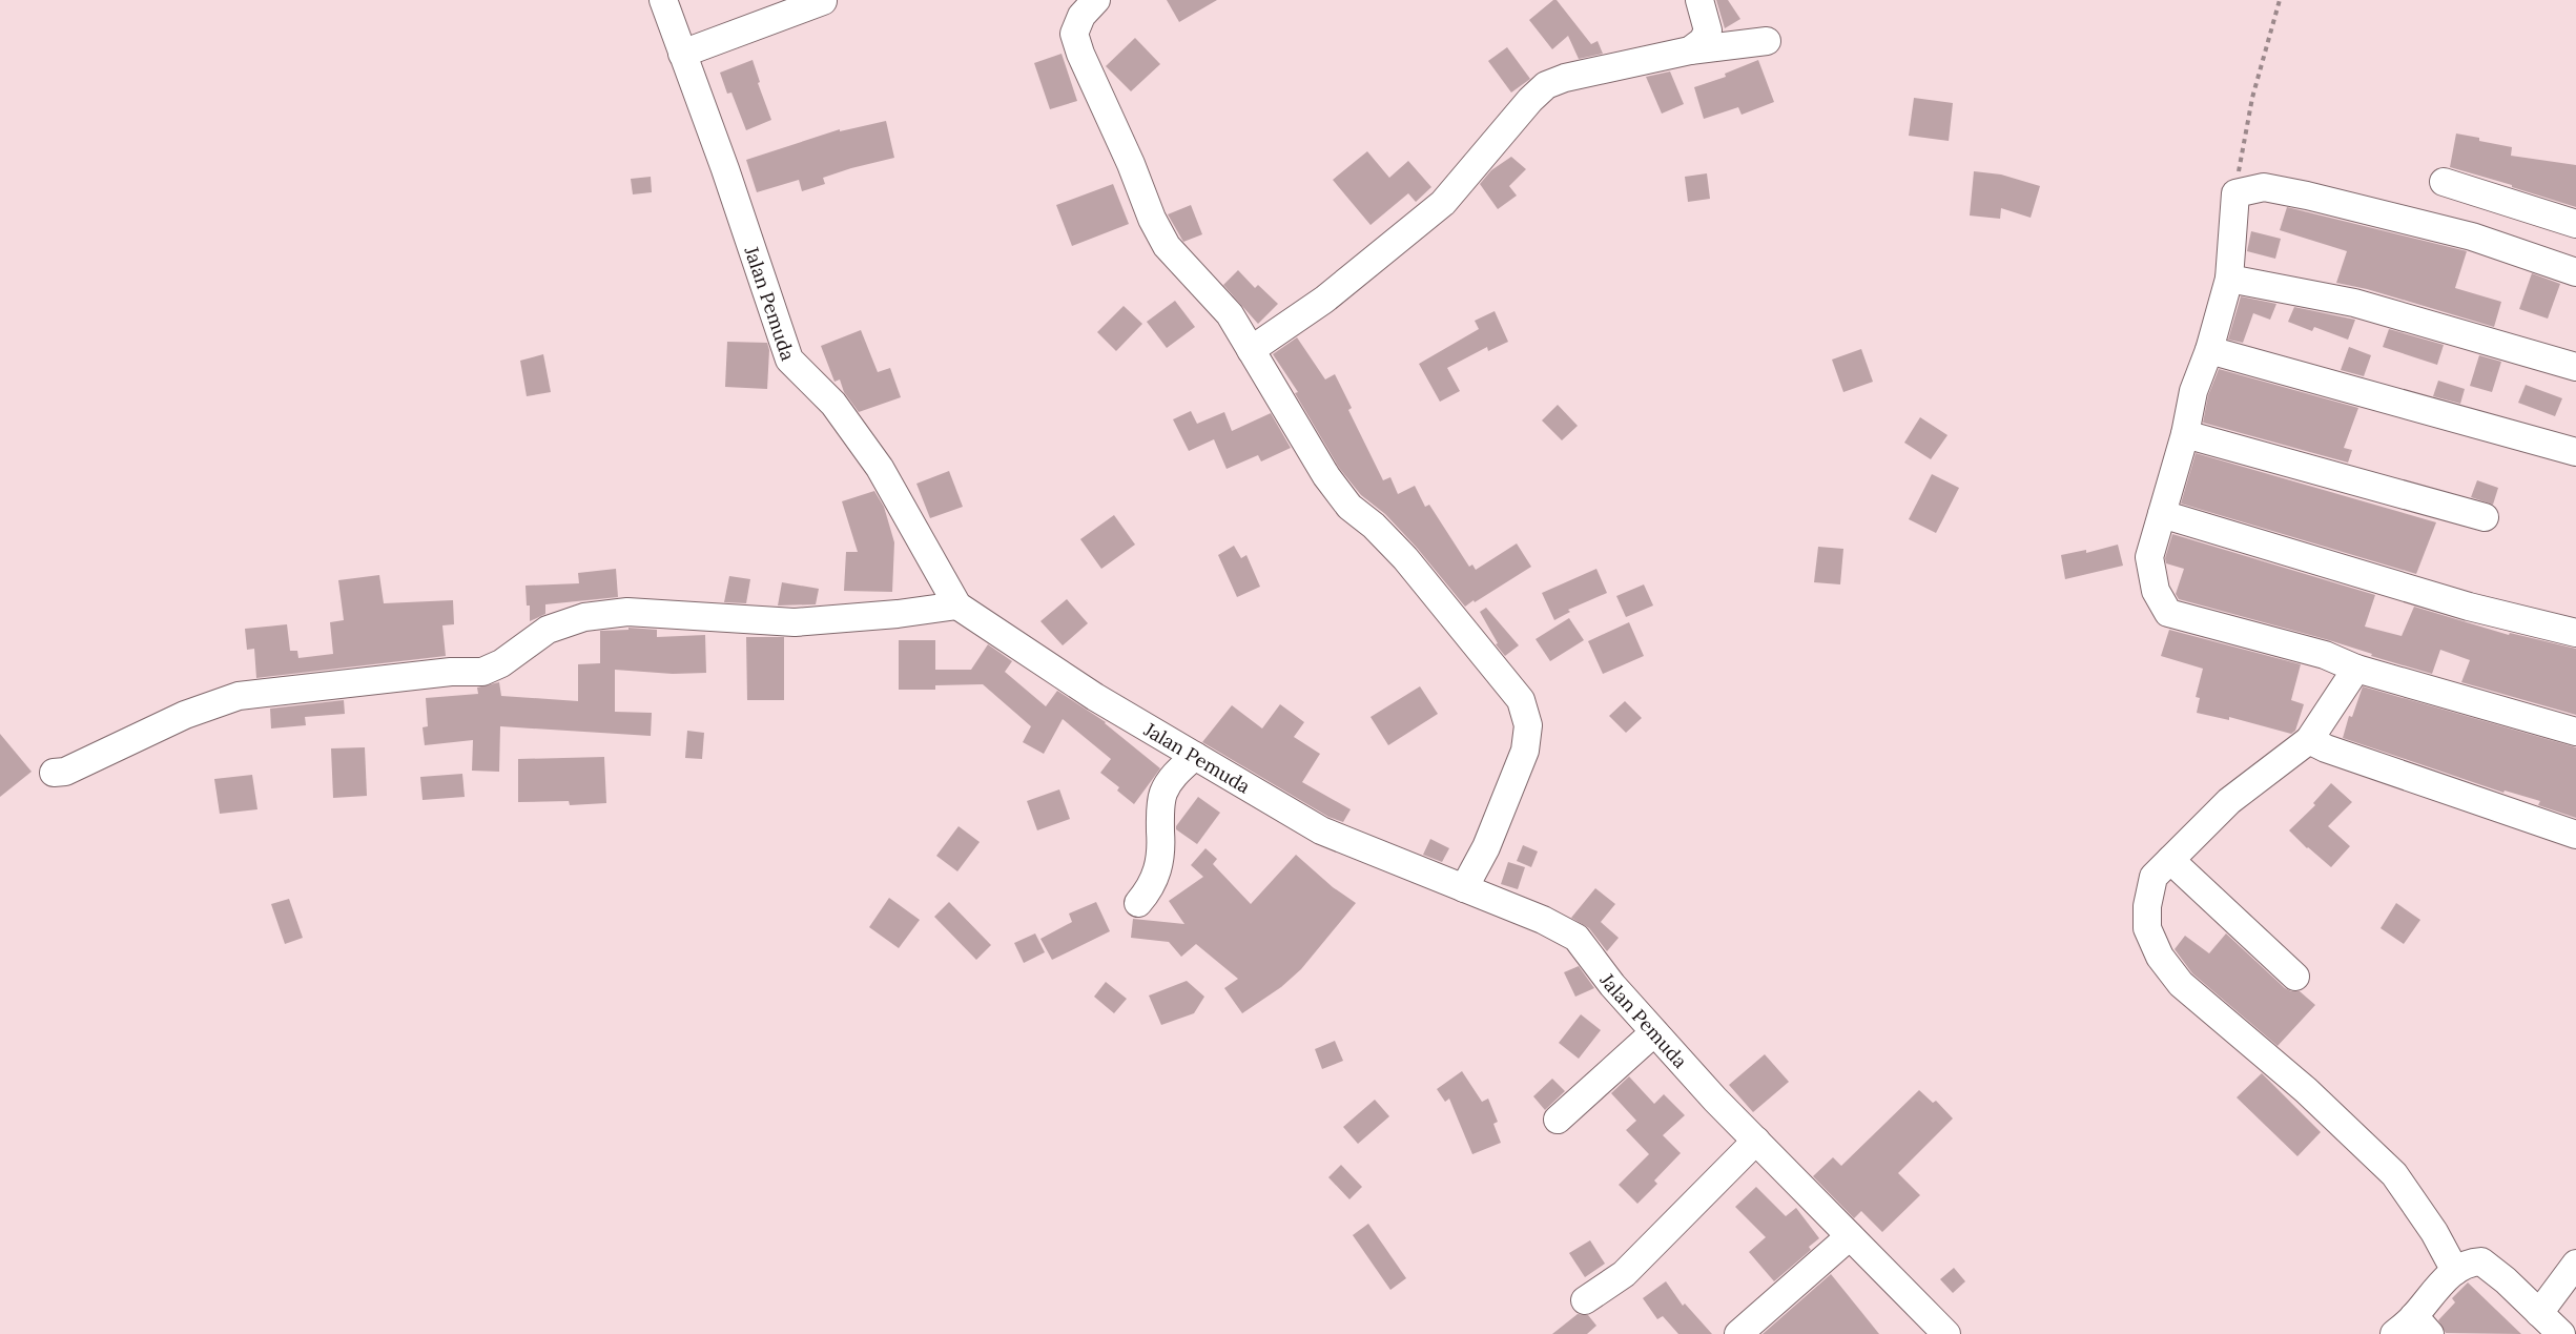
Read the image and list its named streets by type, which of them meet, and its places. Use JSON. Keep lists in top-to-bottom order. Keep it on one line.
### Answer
{"streets":{"street":["Jalan Pemuda"]}}
